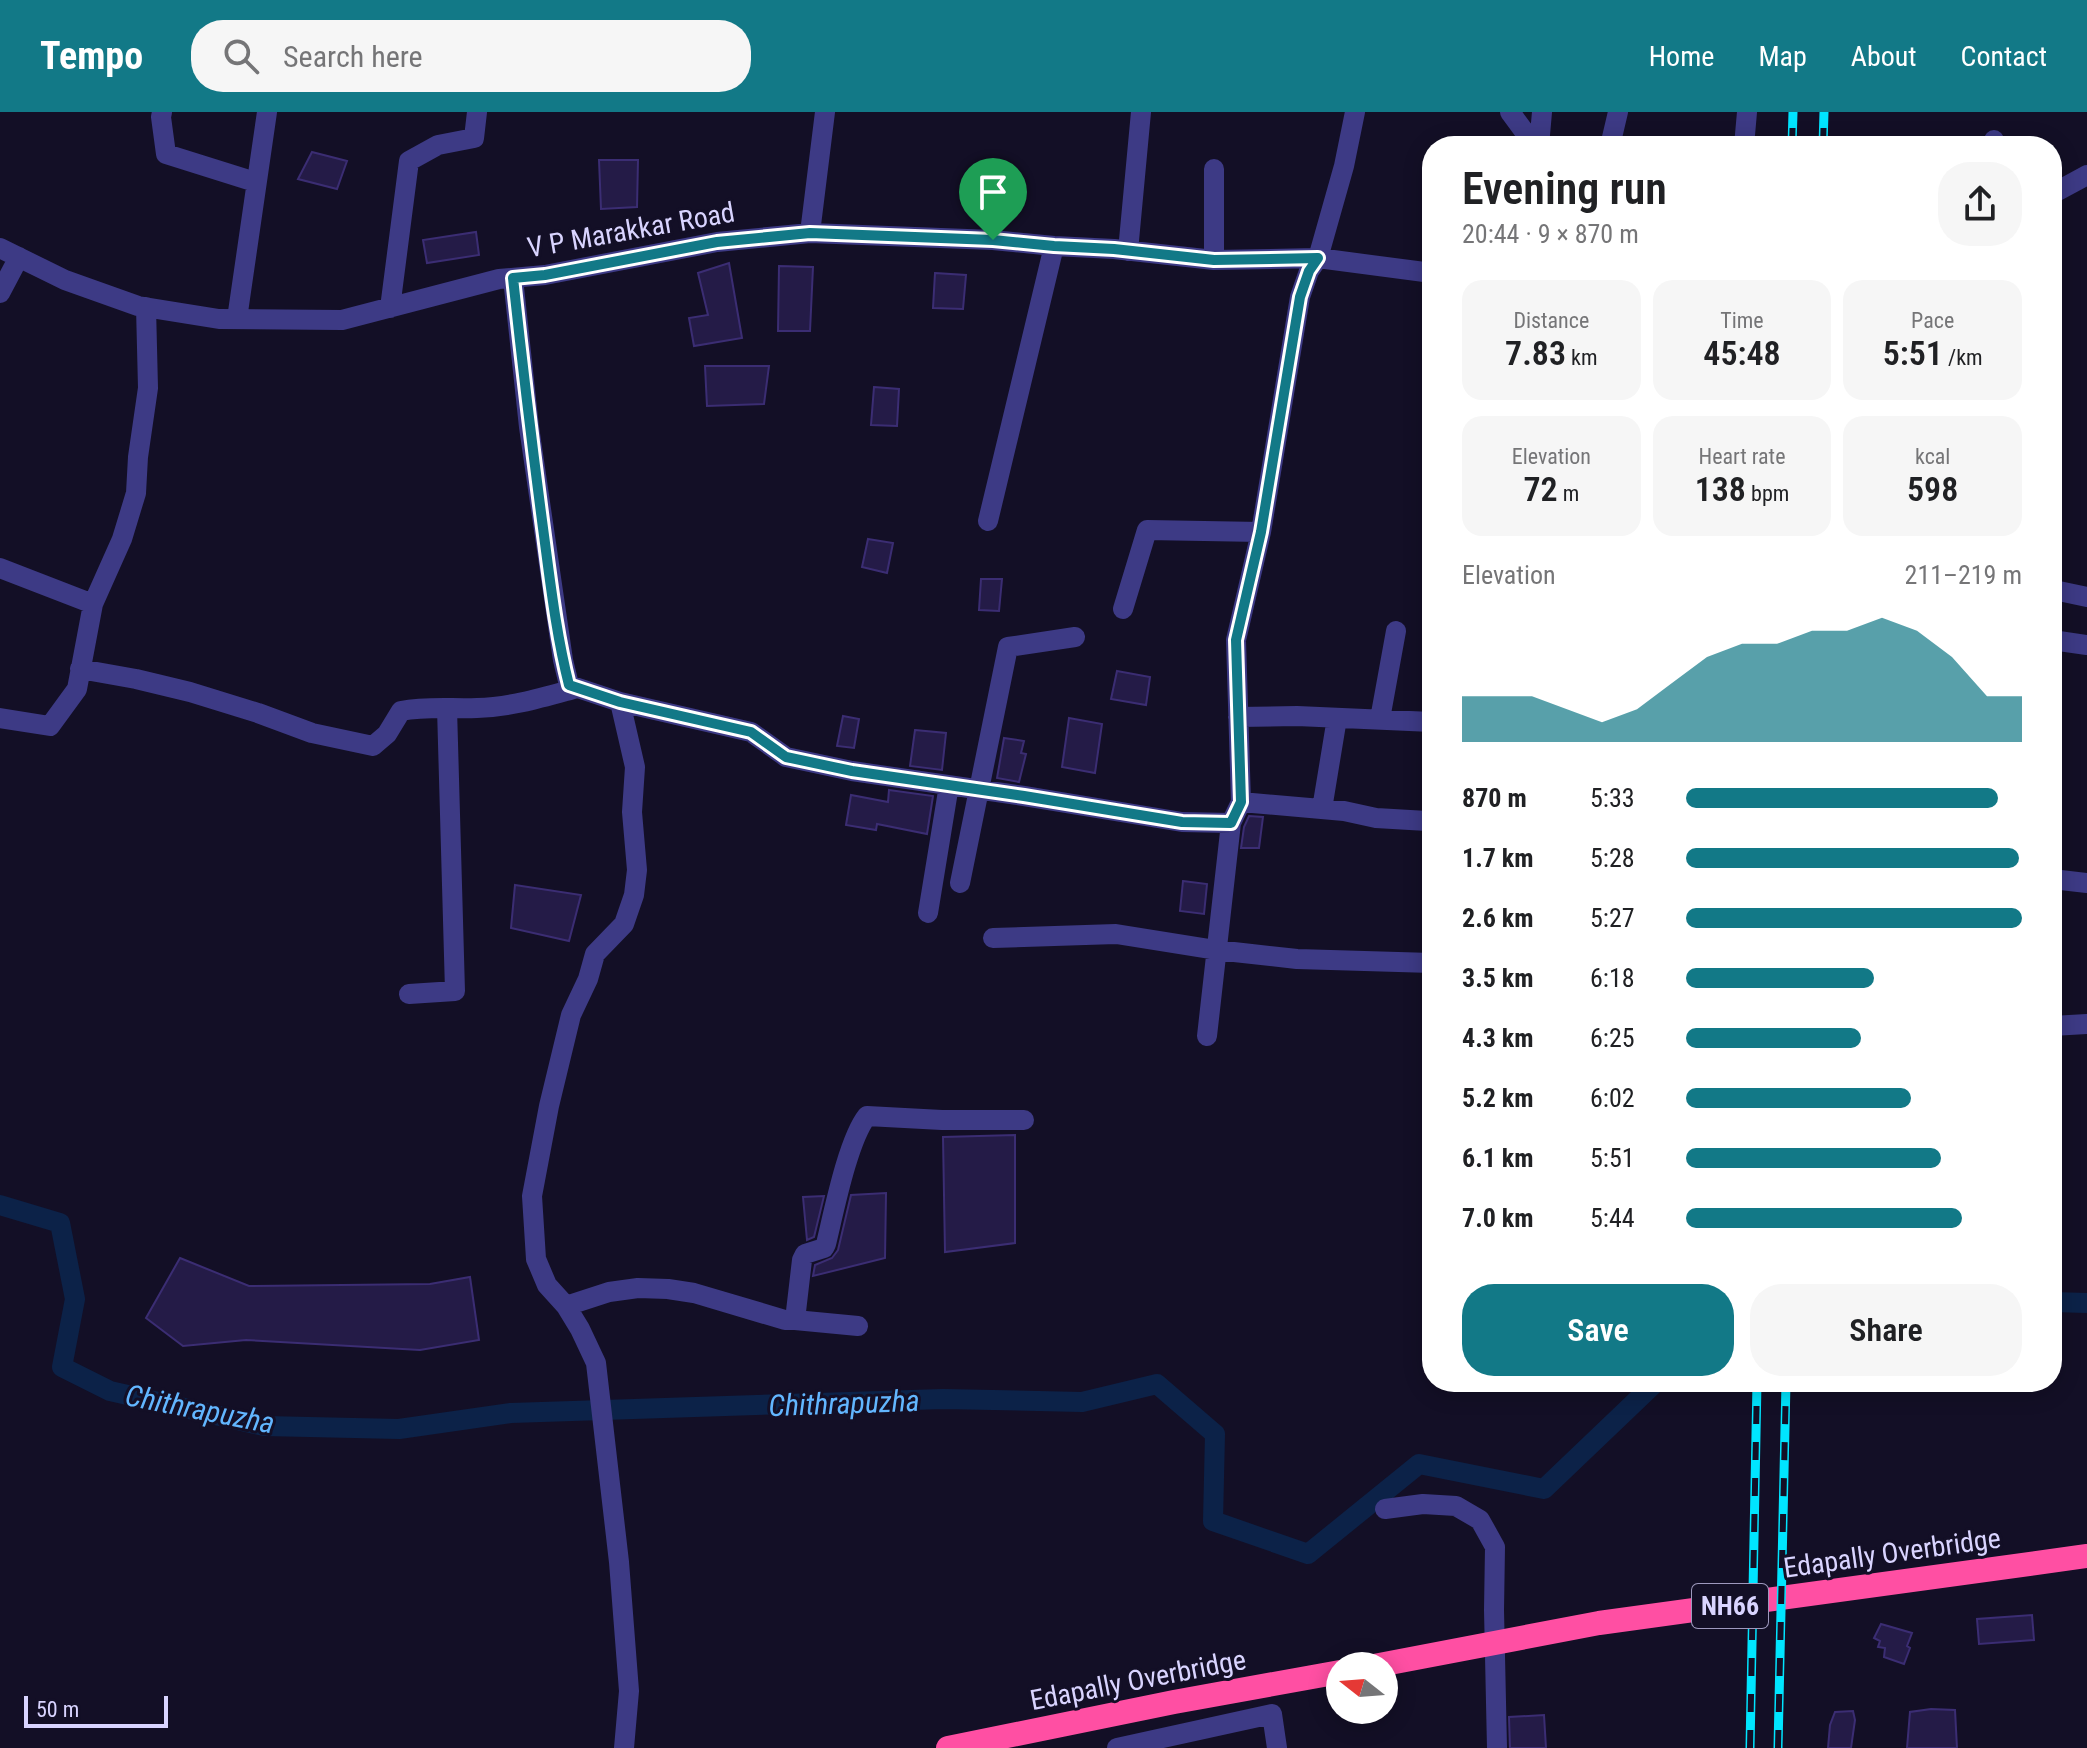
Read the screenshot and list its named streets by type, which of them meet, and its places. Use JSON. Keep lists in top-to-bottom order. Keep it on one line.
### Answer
{"streets":{"highway":["Edapally Overbridge","NH66"],"street":["V P Marakkar Road"]},"water":["Chithrapuzha"],"scale_bar":"50 m","north":"left","page":{"header":"Tempo","search":"Search here","nav":["Home","Map","About","Contact"],"heading":["Evening run","20:44 · 9 × 870 m"],"stats":[["Distance","7.83 km"],["Time","45:48"],["Pace","5:51 /km"],["Elevation","72 m"],["Heart rate","138 bpm"],["kcal","598"]],"chart":["Elevation","211–219 m"],"list":[{"name":"870 m","note":"5:33"},{"name":"1.7 km","note":"5:28"},{"name":"2.6 km","note":"5:27"},{"name":"3.5 km","note":"6:18"},{"name":"4.3 km","note":"6:25"},{"name":"5.2 km","note":"6:02"},{"name":"6.1 km","note":"5:51"},{"name":"7.0 km","note":"5:44"}],"buttons":["Save","Share"],"scale":"50 m"}}
